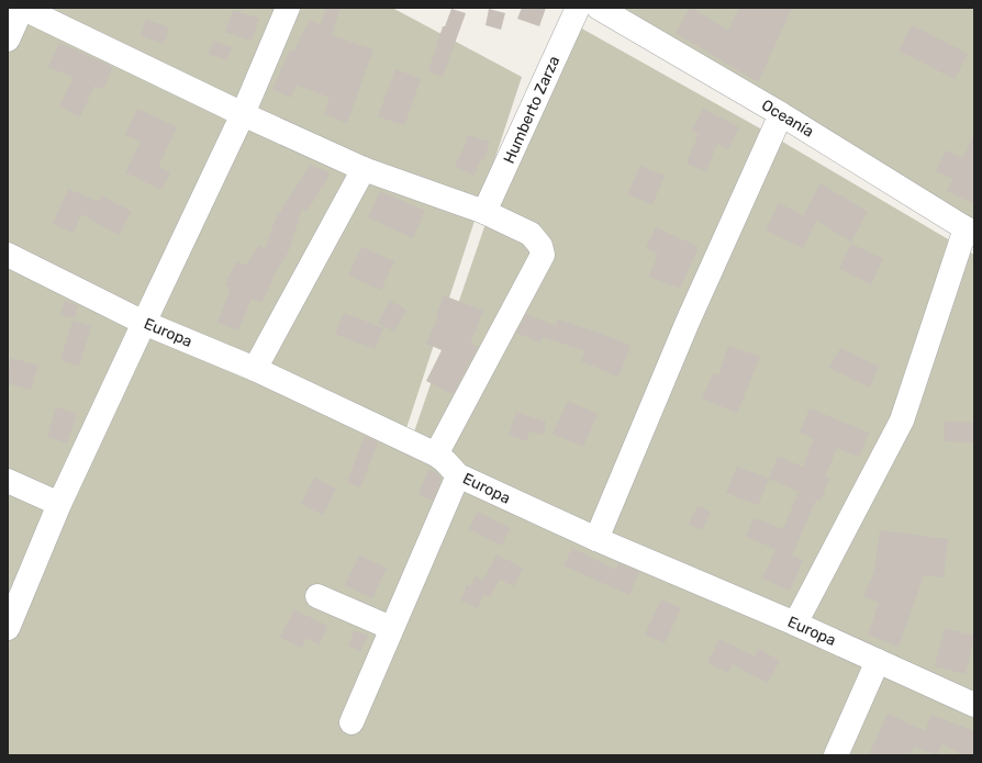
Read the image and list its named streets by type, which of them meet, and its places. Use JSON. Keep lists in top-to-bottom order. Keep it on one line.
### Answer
{"streets":{"street":["Humberto Zarza","Oceanía","Europa"]}}
